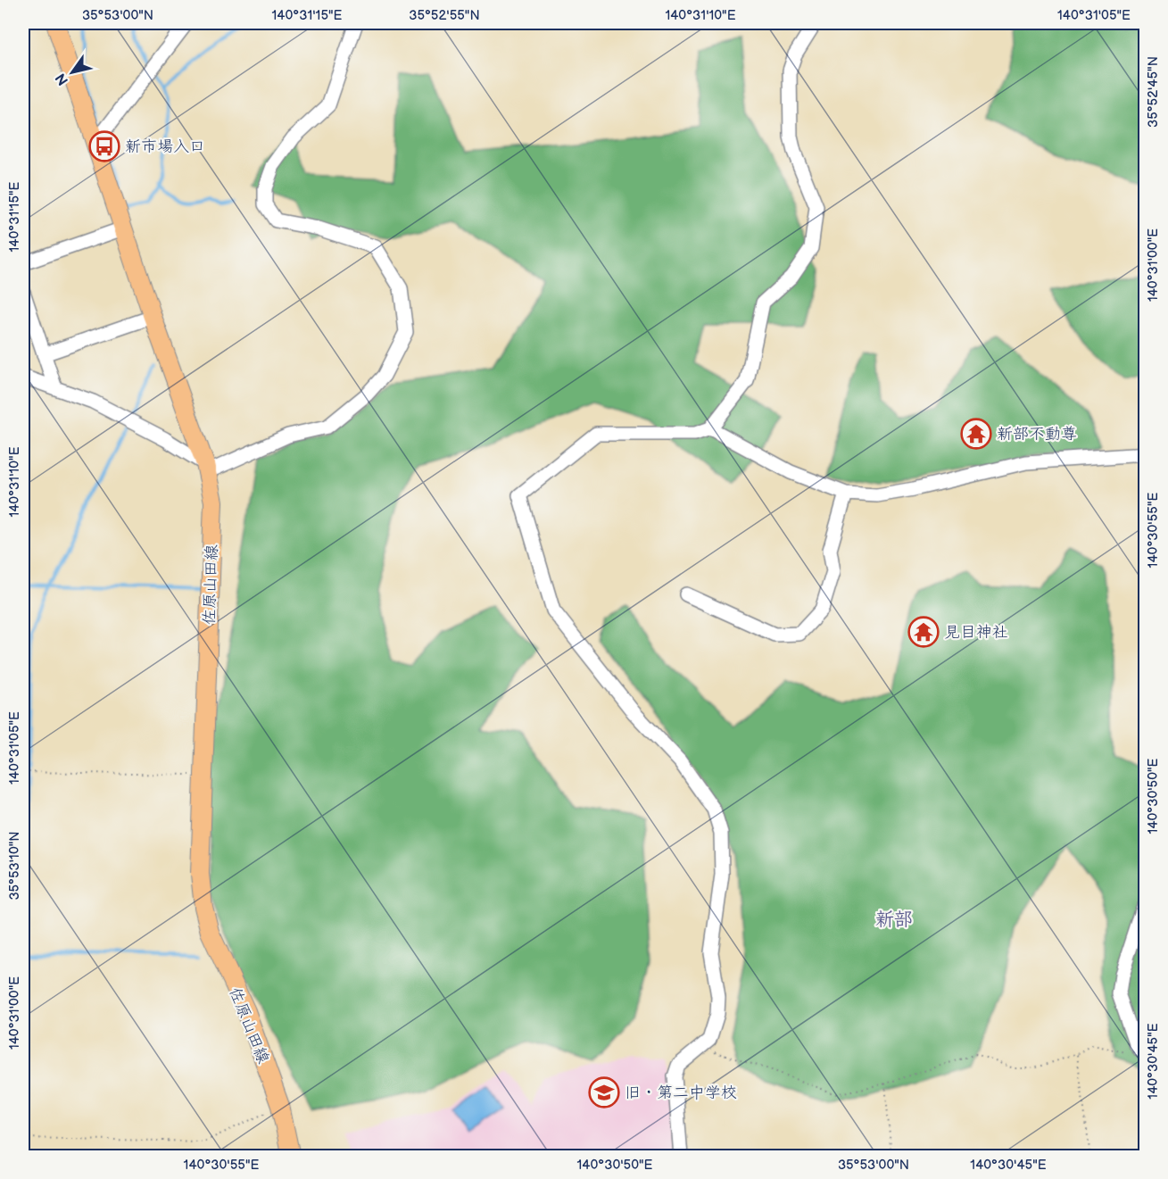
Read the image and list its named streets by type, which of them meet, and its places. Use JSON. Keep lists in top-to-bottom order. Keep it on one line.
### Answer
{"streets":{"main road":["佐原山田線"]},"districts":["新部"],"places":{"bus stop":["新市場入口"],"temple":["新部不動尊","見目神社"],"school or university":["旧・第二中学校"]},"north":"bottom left","coordinates":["35°53'00\"N","140°31'15\"E","35°52'55\"N","140°31'10\"E","140°31'05\"E","35°52'45\"N","140°31'00\"E","140°30'55\"E","140°30'50\"E","35°53'10\"N","140°30'45\"E"]}
